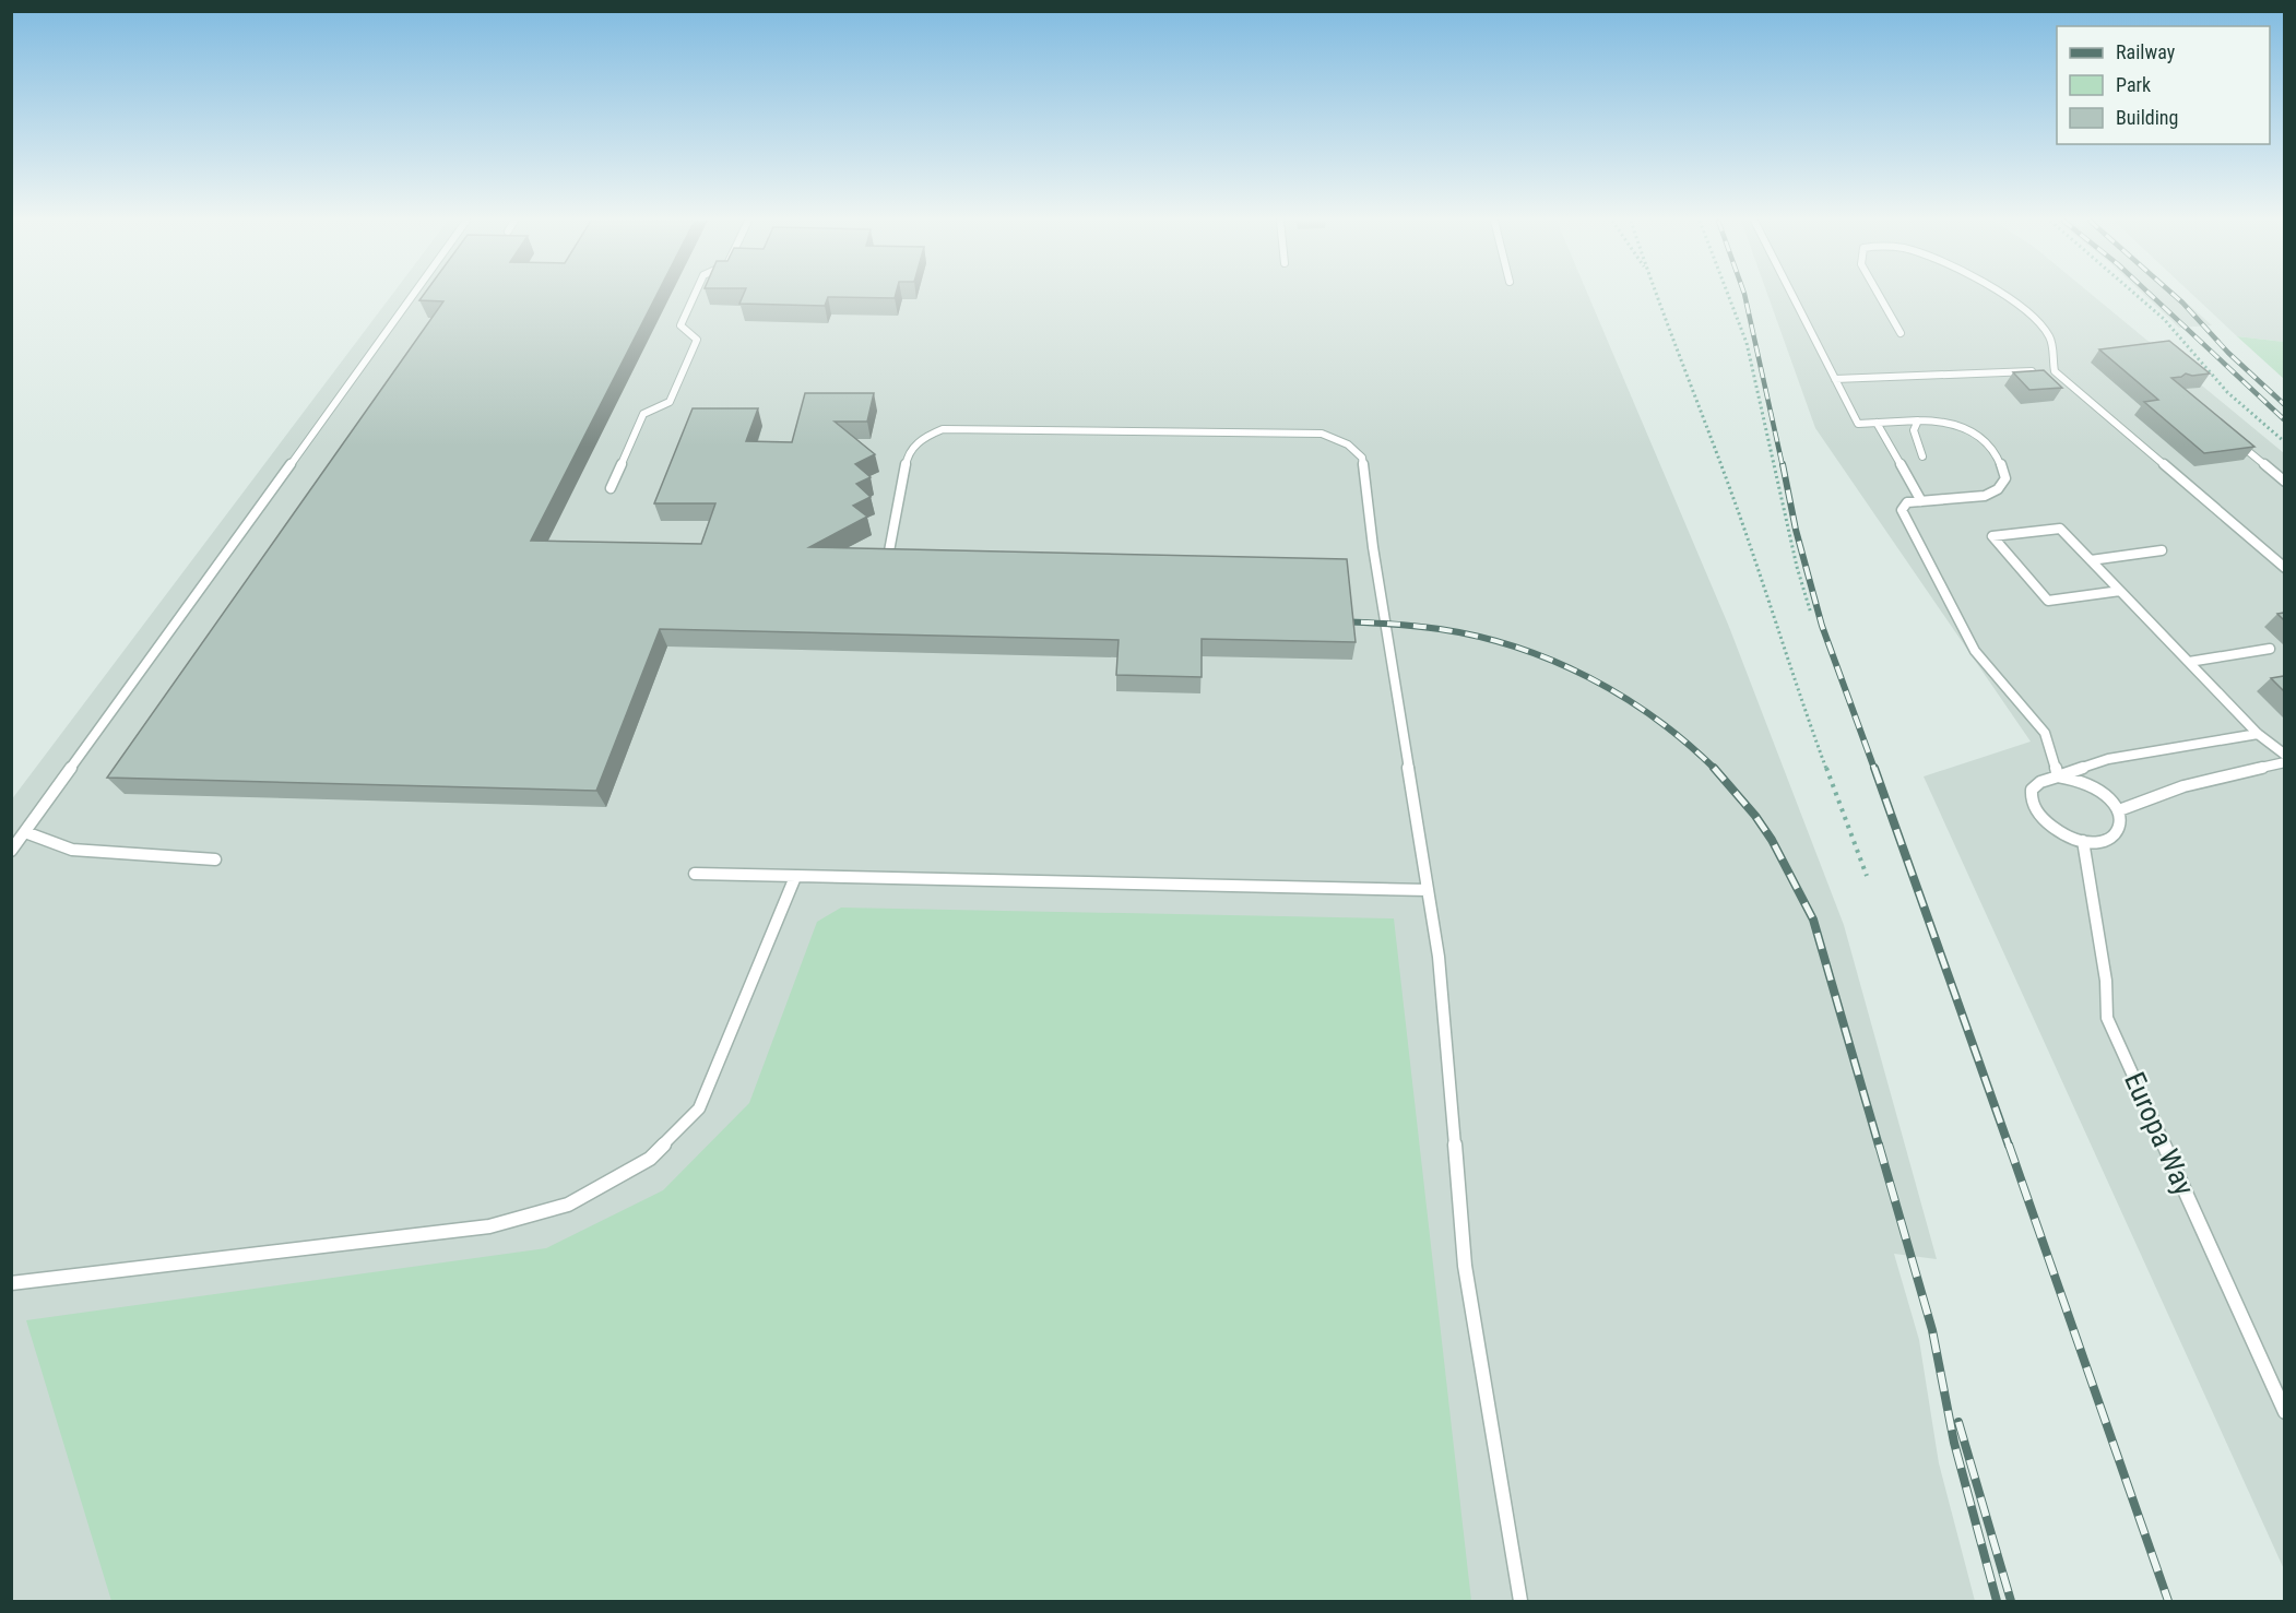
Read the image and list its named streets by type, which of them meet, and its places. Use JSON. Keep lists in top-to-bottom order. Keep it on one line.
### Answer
{"streets":{"lane":["Europa Way"]},"legend":["Railway","Park","Building"]}
